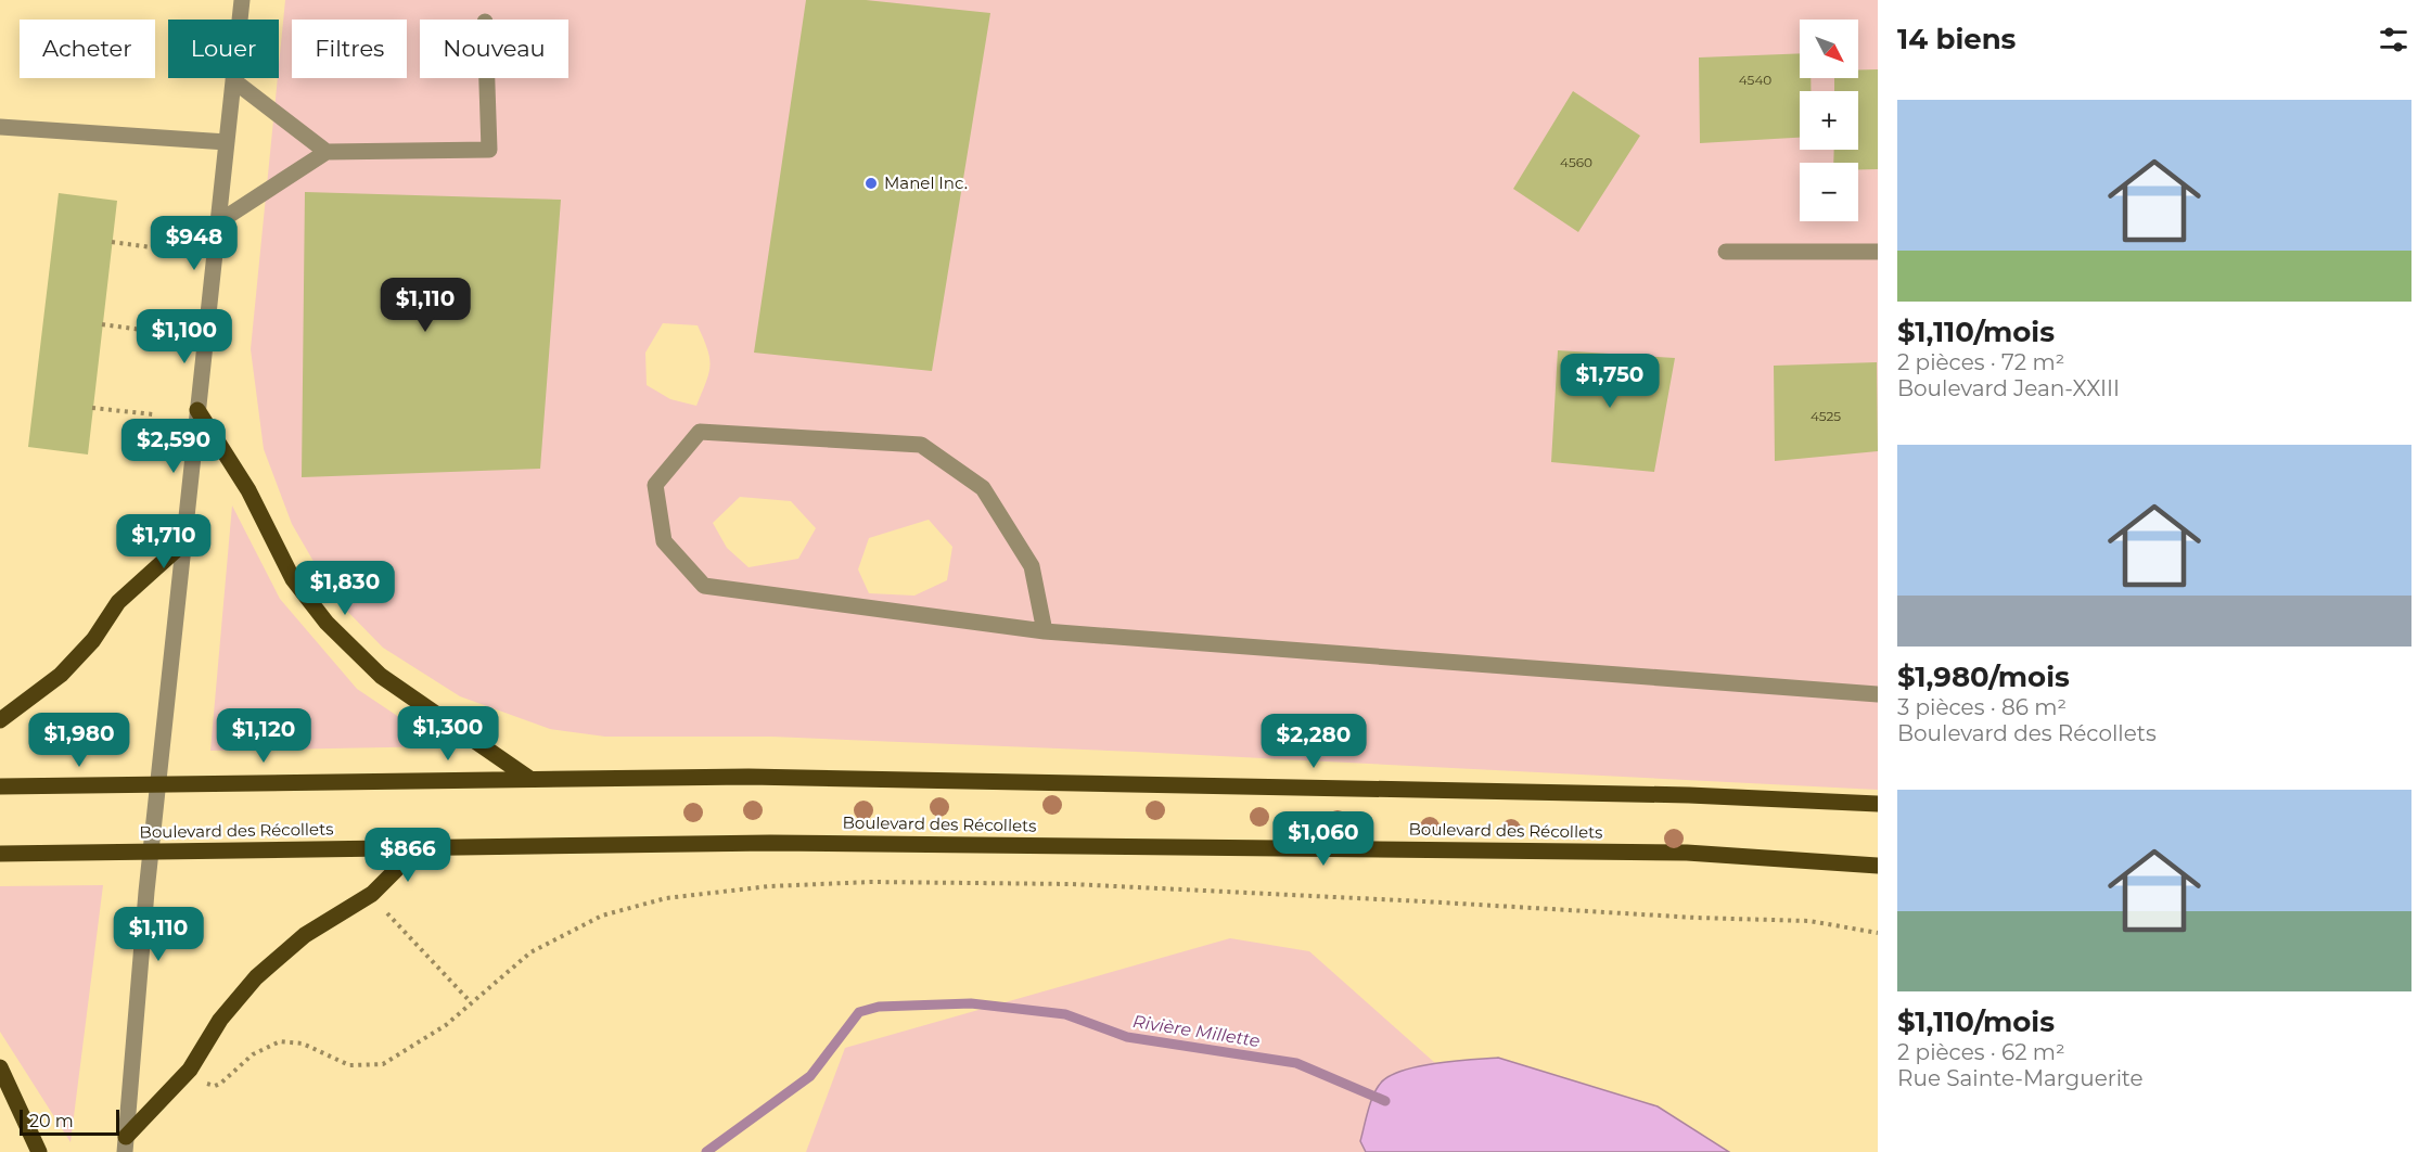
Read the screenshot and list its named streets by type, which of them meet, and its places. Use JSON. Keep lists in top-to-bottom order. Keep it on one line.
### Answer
{"streets":{"main road":["Boulevard des Récollets"]},"water":["Rivière Millette"],"places":["Manel Inc."],"house_numbers":["4540","4560","4525"],"scale_bar":"20 m","north":"bottom right","page":{"heading":"14 biens","map_buttons":["+","−"],"chip":["Acheter","Louer","Filtres","Nouveau"],"list":[{"name":"$1,110/mois","note":"2 pièces · 72 m² · Boulevard Jean-XXIII"},{"name":"$1,980/mois","note":"3 pièces · 86 m² · Boulevard des Récollets"},{"name":"$1,110/mois","note":"2 pièces · 62 m² · Rue Sainte-Marguerite"}],"price":["$948","$1,110","$1,100","$1,750","$2,590","$1,710","$1,830","$1,300","$1,120","$1,980","$2,280","$1,060","$866","$1,110"],"scale":"20 m"}}
